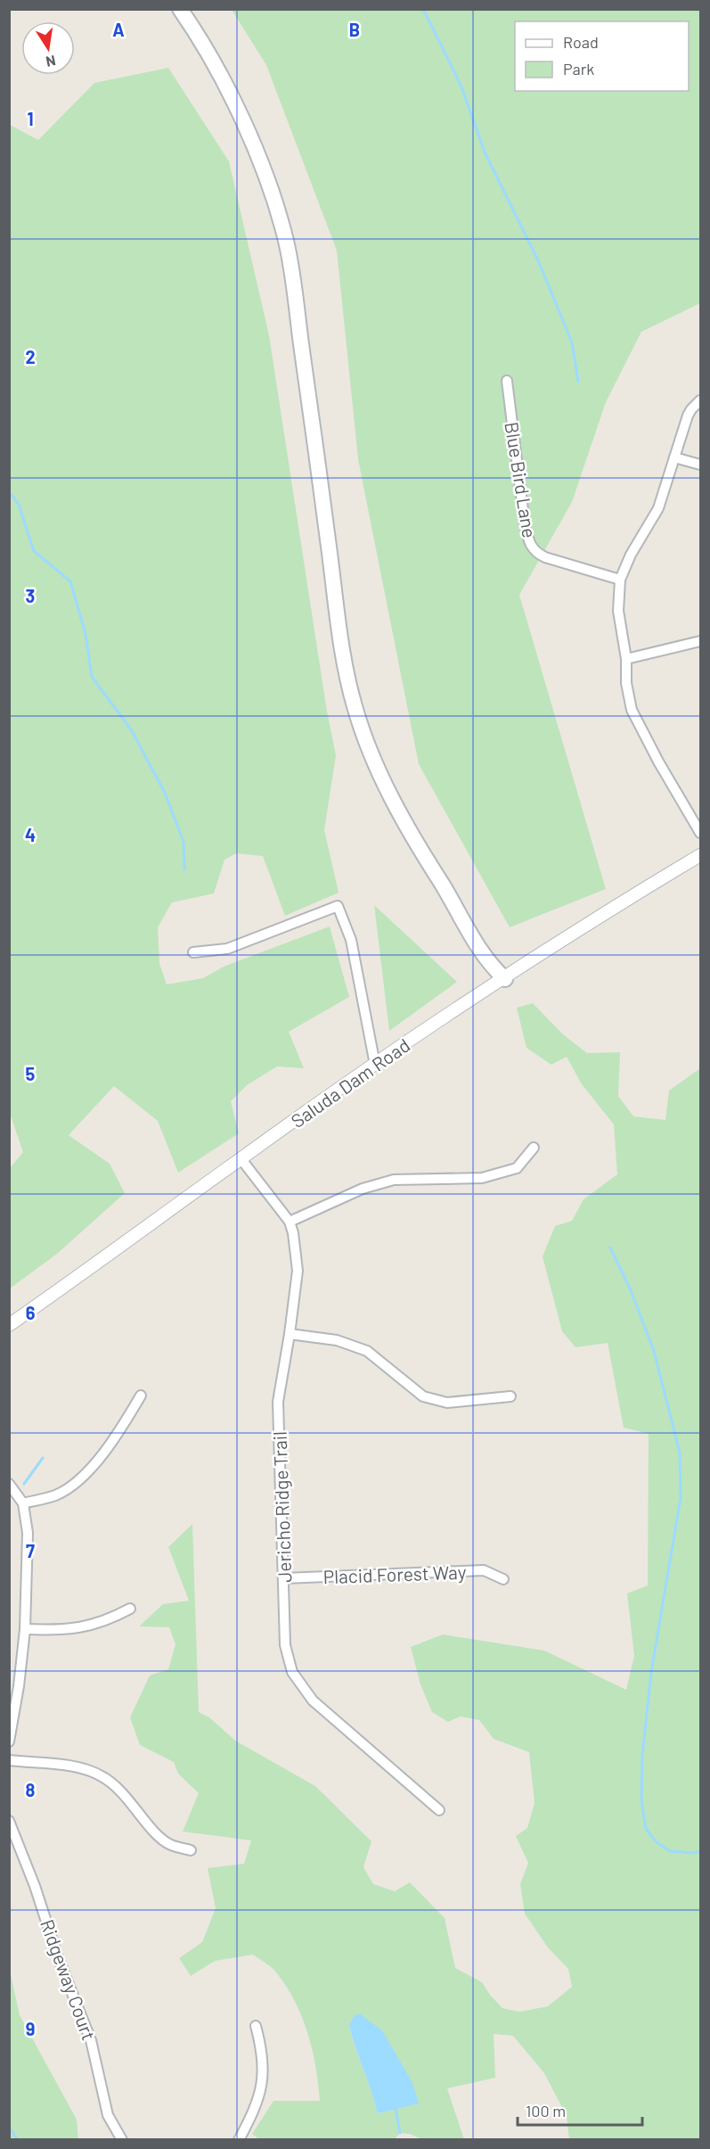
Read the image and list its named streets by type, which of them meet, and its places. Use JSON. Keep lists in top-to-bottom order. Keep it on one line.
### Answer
{"streets":{"street":["Blue Bird Lane","Saluda Dam Road","Jericho Ridge Trail","Placid Forest Way","Ridgeway Court"]},"crossings":[["Saluda Dam Road","Jericho Ridge Trail"],["Jericho Ridge Trail","Placid Forest Way"]],"legend":["Road","Park"],"scale_bar":"100 m","north":"bottom","grid":{"columns":["A","B"],"rows":["1","2","3","4","5","6","7","8","9"]}}
